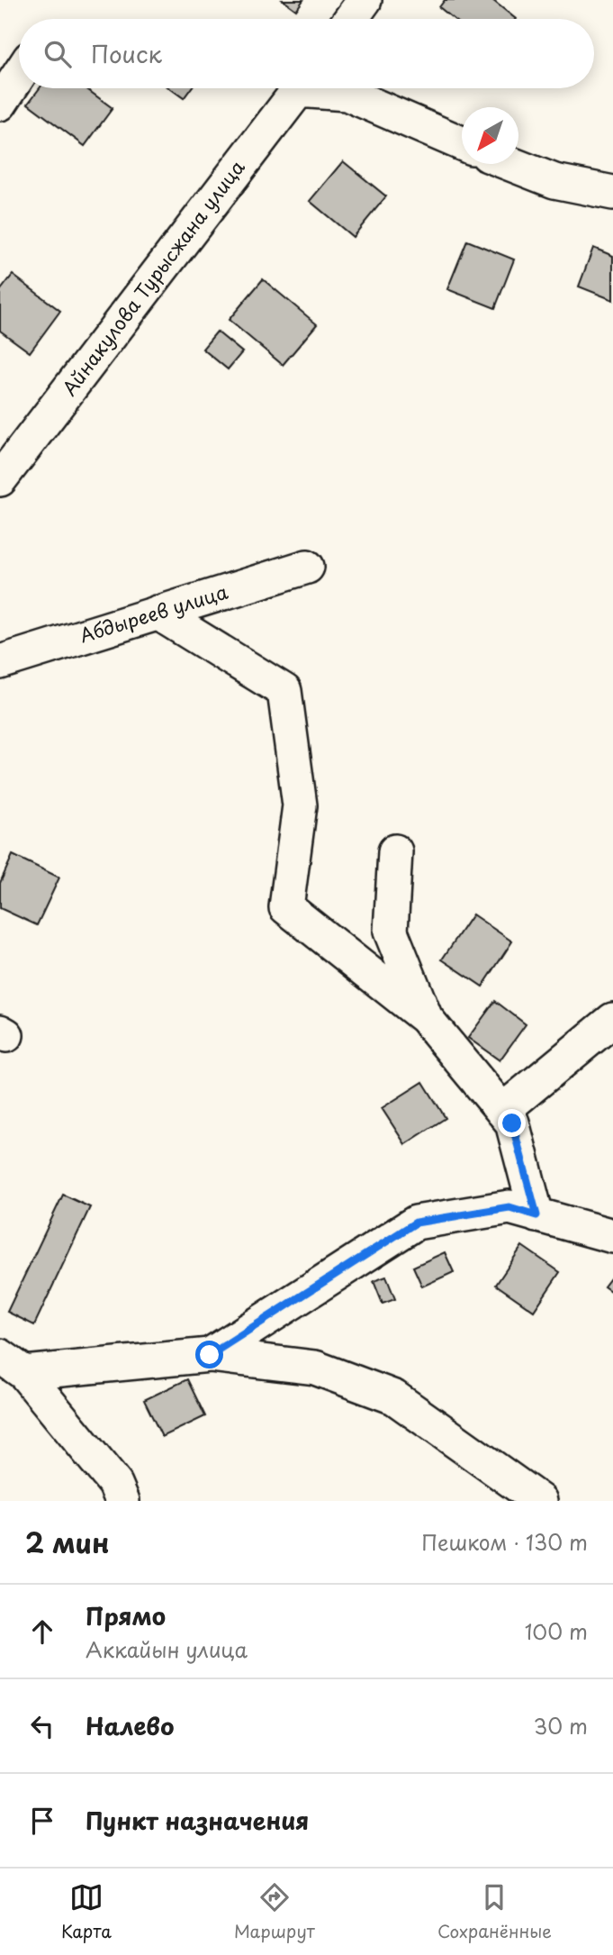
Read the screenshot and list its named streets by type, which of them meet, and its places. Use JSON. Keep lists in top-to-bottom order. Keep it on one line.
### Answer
{"streets":{"street":["Айнакулова Турысжана улица","Абдыреев улица"]},"north":"bottom left","page":{"search":"Поиск","heading":["2 мин","Пешком · 130 m"],"list":[["Прямо","Аккайын улица","100 m"],["Налево","30 m"],"Пункт назначения"],"nav":["Карта","Маршрут","Сохранённые"]}}
